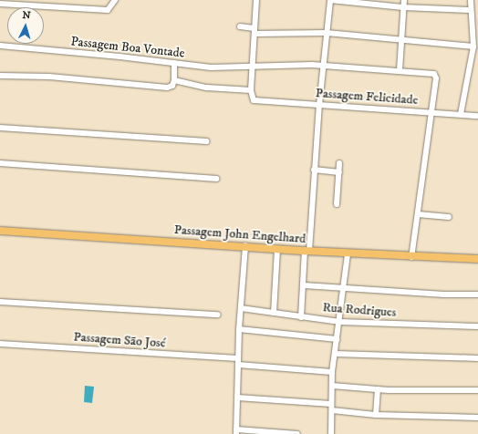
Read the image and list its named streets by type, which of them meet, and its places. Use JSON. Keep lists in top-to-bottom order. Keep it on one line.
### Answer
{"streets":{"main road":["Passagem John Engelhard"],"street":["Passagem Boa Vontade","Passagem Felicidade","Rua Rodrigues","Passagem São José"]},"crossings":[["Passagem Boa Vontade","Passagem Felicidade"]],"north":"top"}
